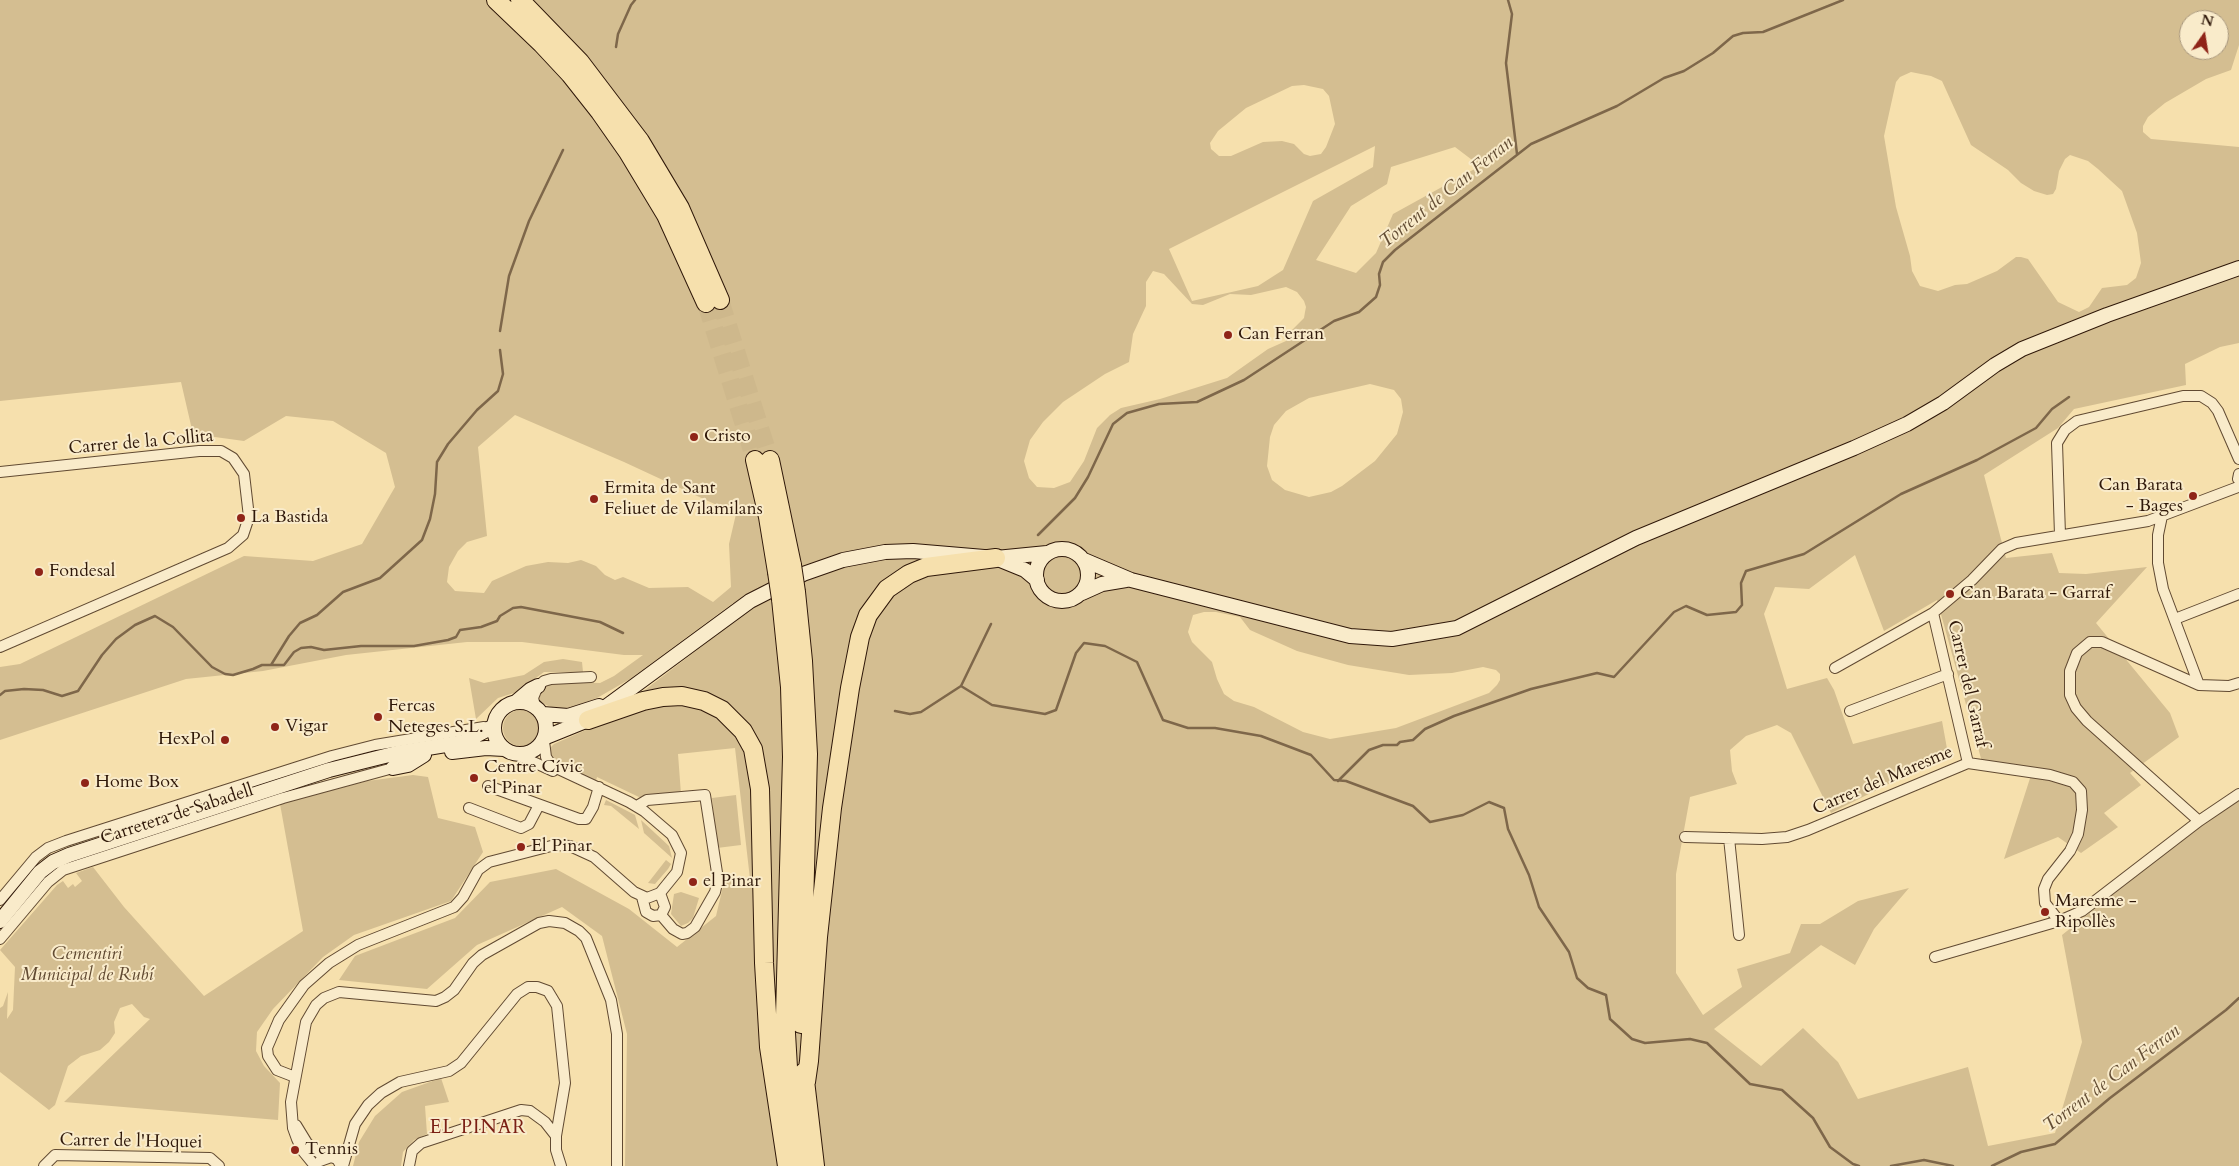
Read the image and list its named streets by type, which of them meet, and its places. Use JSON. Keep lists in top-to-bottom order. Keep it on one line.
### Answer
{"streets":{"street":["Carrer de la Collita","Carrer del Garraf","Carrer del Maresme","Carretera de Sabadell","Carrer de l'Hoquei"]},"crossings":[["Carrer del Garraf","Carrer del Maresme"]],"districts":["EL PINAR"],"water":["Torrent de Can Ferran"],"parks":["Cementiri Municipal de Rubí"],"places":["Can Ferran","Cristo","Can Barata - Bages","Ermita de Sant Feliuet de Vilamilans","La Bastida","Fondesal","Can Barata - Garraf","Fercas Neteges S.L.","Vigar","HexPol","Centre Cívic el Pinar","Home Box","El Pinar","el Pinar","Maresme - Ripollès","Tennis"],"north":"top"}
